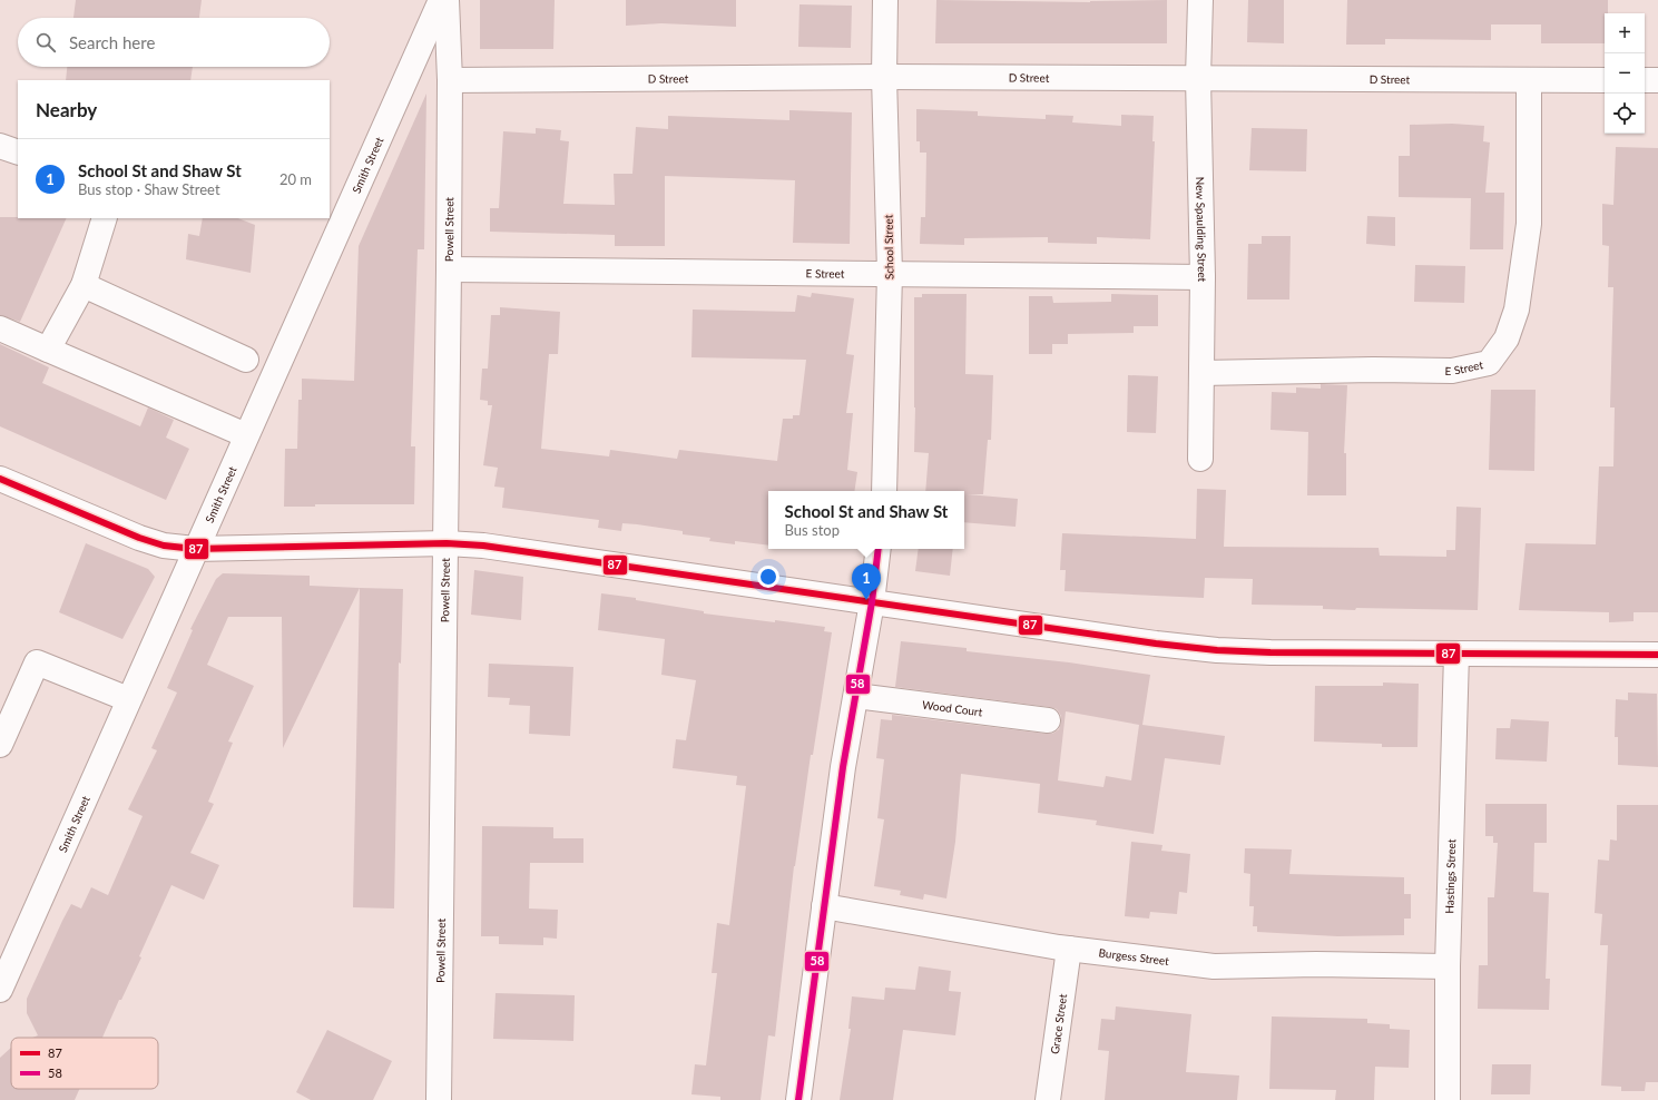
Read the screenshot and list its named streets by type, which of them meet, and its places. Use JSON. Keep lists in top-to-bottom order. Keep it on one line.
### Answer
{"streets":{"street":["D Street","Smith Street","Powell Street","New Spaulding Street","School Street","E Street","Wood Court","Hastings Street","Burgess Street","Grace Street"]},"crossings":[["D Street","Powell Street"],["D Street","New Spaulding Street"],["D Street","School Street"],["D Street","E Street"],["Powell Street","E Street"],["New Spaulding Street","E Street"],["School Street","E Street"],["Hastings Street","Burgess Street"],["Burgess Street","Grace Street"]],"lines":["transit line 87","transit line 58"],"legend":["87","58"],"page":{"map_buttons":["+","−"],"search":"Search here","heading":"Nearby","list":[{"mark":"1","name":"School St and Shaw St","note":"Bus stop · Shaw Street","value":"20 m"}],"popup":["School St and Shaw St","Bus stop"],"pins":"1"}}
